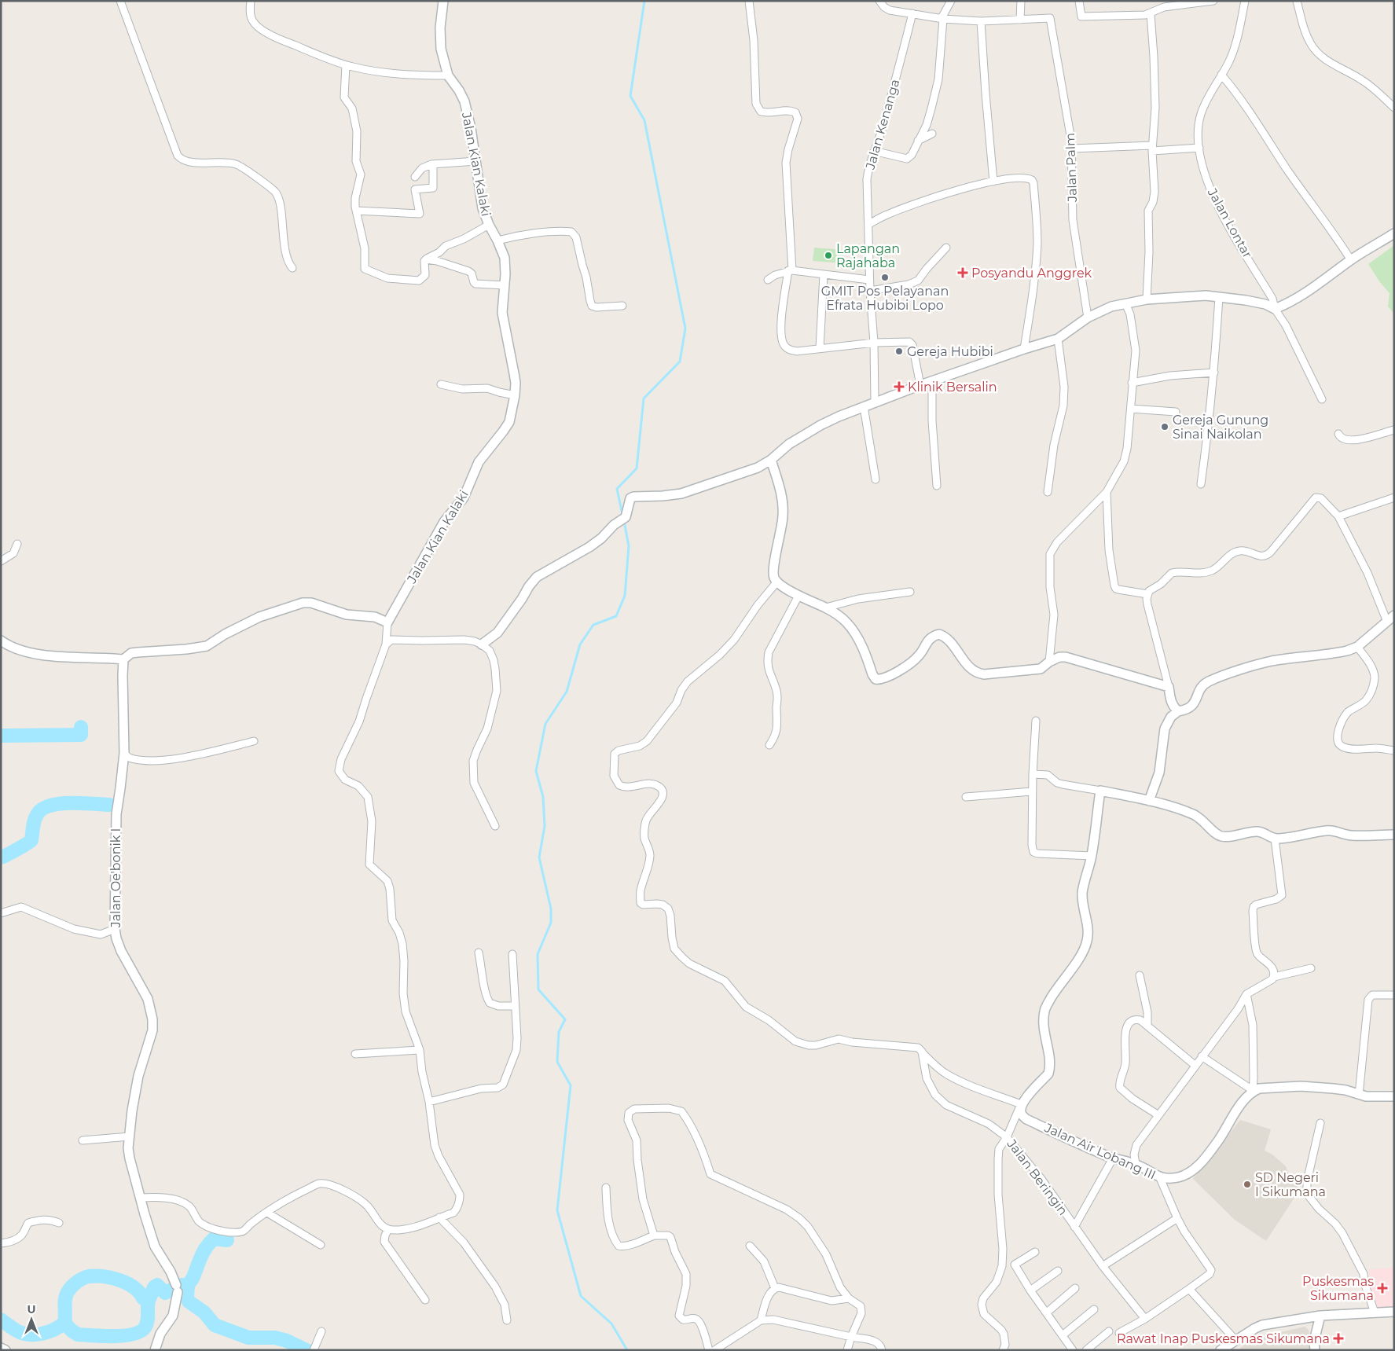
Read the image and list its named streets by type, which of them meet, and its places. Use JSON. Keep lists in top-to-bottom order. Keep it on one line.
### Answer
{"streets":{"street":["Jalan Kenanga","Jalan Kian Kalaki","Jalan Palm","Jalan Lontar","Jalan Oe'bonik I","Jalan Air Lobang III","Jalan Beringin"]},"places":{"other":["Lapangan Rajahaba","GMIT Pos Pelayanan Efrata Hubibi Lopo","Gereja Hubibi","Gereja Gunung Sinai Naikolan","SD Negeri I Sikumana"],"health":["Posyandu Anggrek","Klinik Bersalin","Puskesmas Sikumana","Rawat Inap Puskesmas Sikumana"]},"north":"top"}
